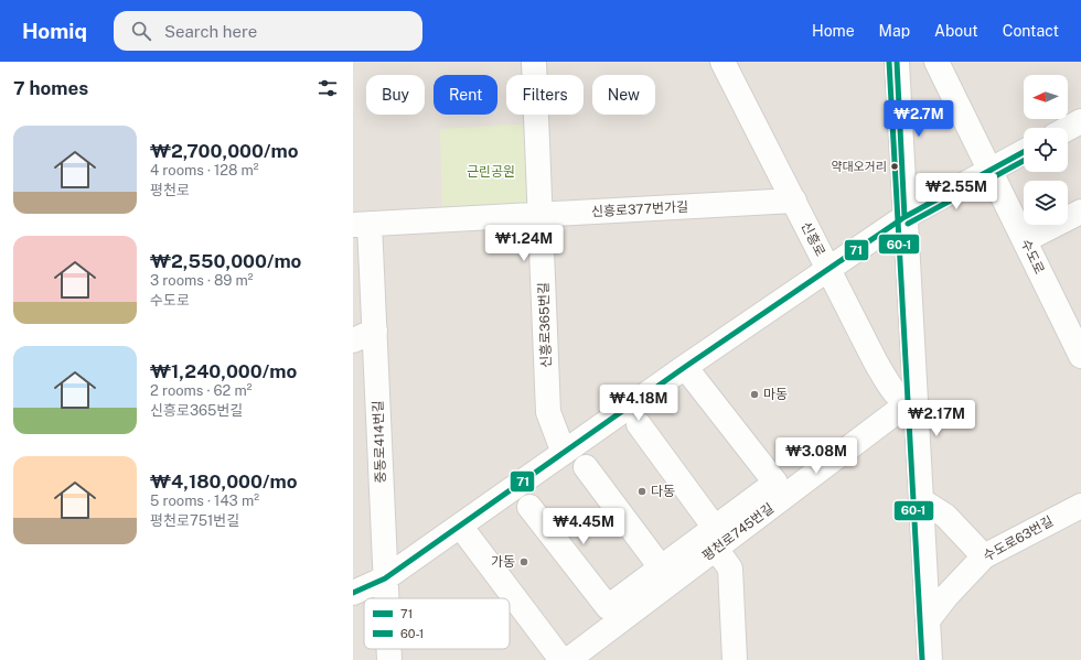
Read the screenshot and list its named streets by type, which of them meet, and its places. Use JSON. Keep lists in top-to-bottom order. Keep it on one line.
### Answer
{"streets":{"street":["신흥로377번가길","신흥로","수도로","신흥로365번길","중동로414번길","평천로745번길","수도로63번길"]},"crossings":[["신흥로377번가길","신흥로"],["신흥로377번가길","신흥로365번길"],["신흥로377번가길","중동로414번길"],["신흥로","평천로745번길"]],"parks":["근린공원"],"places":["약대오거리","마동","다동","가동"],"lines":["transit line 71","transit line 60-1"],"legend":["71","60-1"],"north":"left","page":{"header":"Homiq","search":"Search here","nav":["Home","Map","About","Contact"],"heading":"7 homes","chip":["Buy","Rent","Filters","New"],"price":["₩2.7M","₩2.55M","₩1.24M","₩4.18M","₩2.17M","₩3.08M","₩4.45M"],"list":[{"name":"₩2,700,000/mo","note":"4 rooms · 128 m² · 평천로"},{"name":"₩2,550,000/mo","note":"3 rooms · 89 m² · 수도로"},{"name":"₩1,240,000/mo","note":"2 rooms · 62 m² · 신흥로365번길"},{"name":"₩4,180,000/mo","note":"5 rooms · 143 m² · 평천로751번길"}]}}
